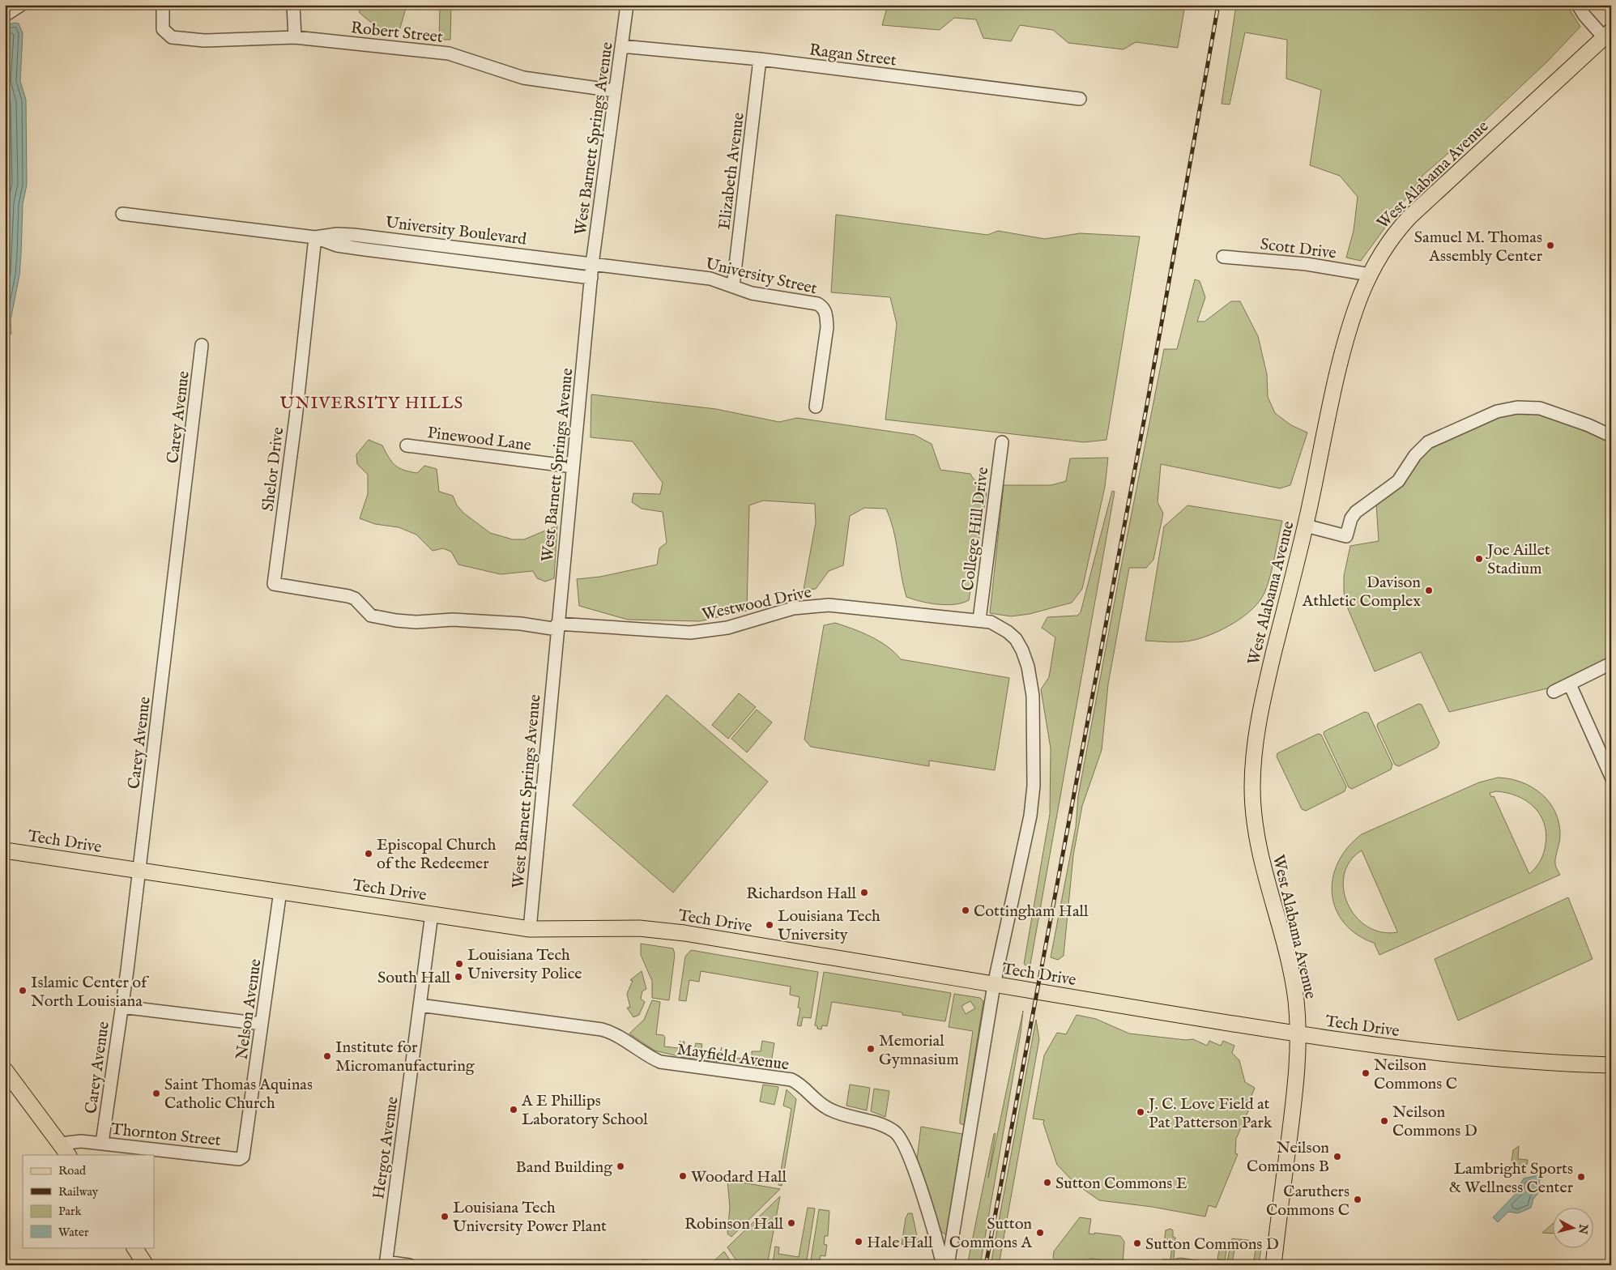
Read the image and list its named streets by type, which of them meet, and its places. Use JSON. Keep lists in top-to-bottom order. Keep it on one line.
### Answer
{"streets":{"main road":["West Alabama Avenue","Tech Drive"],"street":["Robert Street","Ragan Street","West Barnett Springs Avenue","Elizabeth Avenue","University Boulevard","Scott Drive","University Street","Carey Avenue","Pinewood Lane","Shelor Drive","College Hill Drive","Westwood Drive","Nelson Avenue","Mayfield Avenue","Thornton Street","Hergot Avenue"]},"crossings":[["Robert Street","West Barnett Springs Avenue"],["Ragan Street","West Barnett Springs Avenue"],["Ragan Street","Elizabeth Avenue"],["West Barnett Springs Avenue","University Boulevard"],["West Barnett Springs Avenue","University Street"],["West Barnett Springs Avenue","Pinewood Lane"],["West Barnett Springs Avenue","Westwood Drive"],["West Barnett Springs Avenue","Tech Drive"],["Elizabeth Avenue","University Street"],["West Alabama Avenue","Scott Drive"],["West Alabama Avenue","Tech Drive"],["University Boulevard","University Street"],["University Boulevard","Shelor Drive"],["Carey Avenue","Tech Drive"],["Carey Avenue","Thornton Street"],["Shelor Drive","Westwood Drive"],["College Hill Drive","Westwood Drive"],["Westwood Drive","Tech Drive"],["Tech Drive","Nelson Avenue"],["Tech Drive","Hergot Avenue"],["Nelson Avenue","Thornton Street"],["Mayfield Avenue","Hergot Avenue"]],"districts":["UNIVERSITY HILLS"],"places":["Samuel M. Thomas Assembly Center","Joe Aillet Stadium","Davison Athletic Complex","Episcopal Church of the Redeemer","Richardson Hall","Cottingham Hall","Louisiana Tech University","Louisiana Tech University Police","South Hall","Islamic Center of North Louisiana","Memorial Gymnasium","Institute for Micromanufacturing","Neilson Commons C","Saint Thomas Aquinas Catholic Church","A E Phillips Laboratory School","J. C. Love Field at Pat Patterson Park","Neilson Commons D","Neilson Commons B","Band Building","Woodard Hall","Lambright Sports & Wellness Center","Sutton Commons E","Caruthers Commons C","Louisiana Tech University Power Plant","Robinson Hall","Sutton Commons A","Hale Hall","Sutton Commons D"],"legend":["Road","Railway","Park","Water"],"north":"right"}
